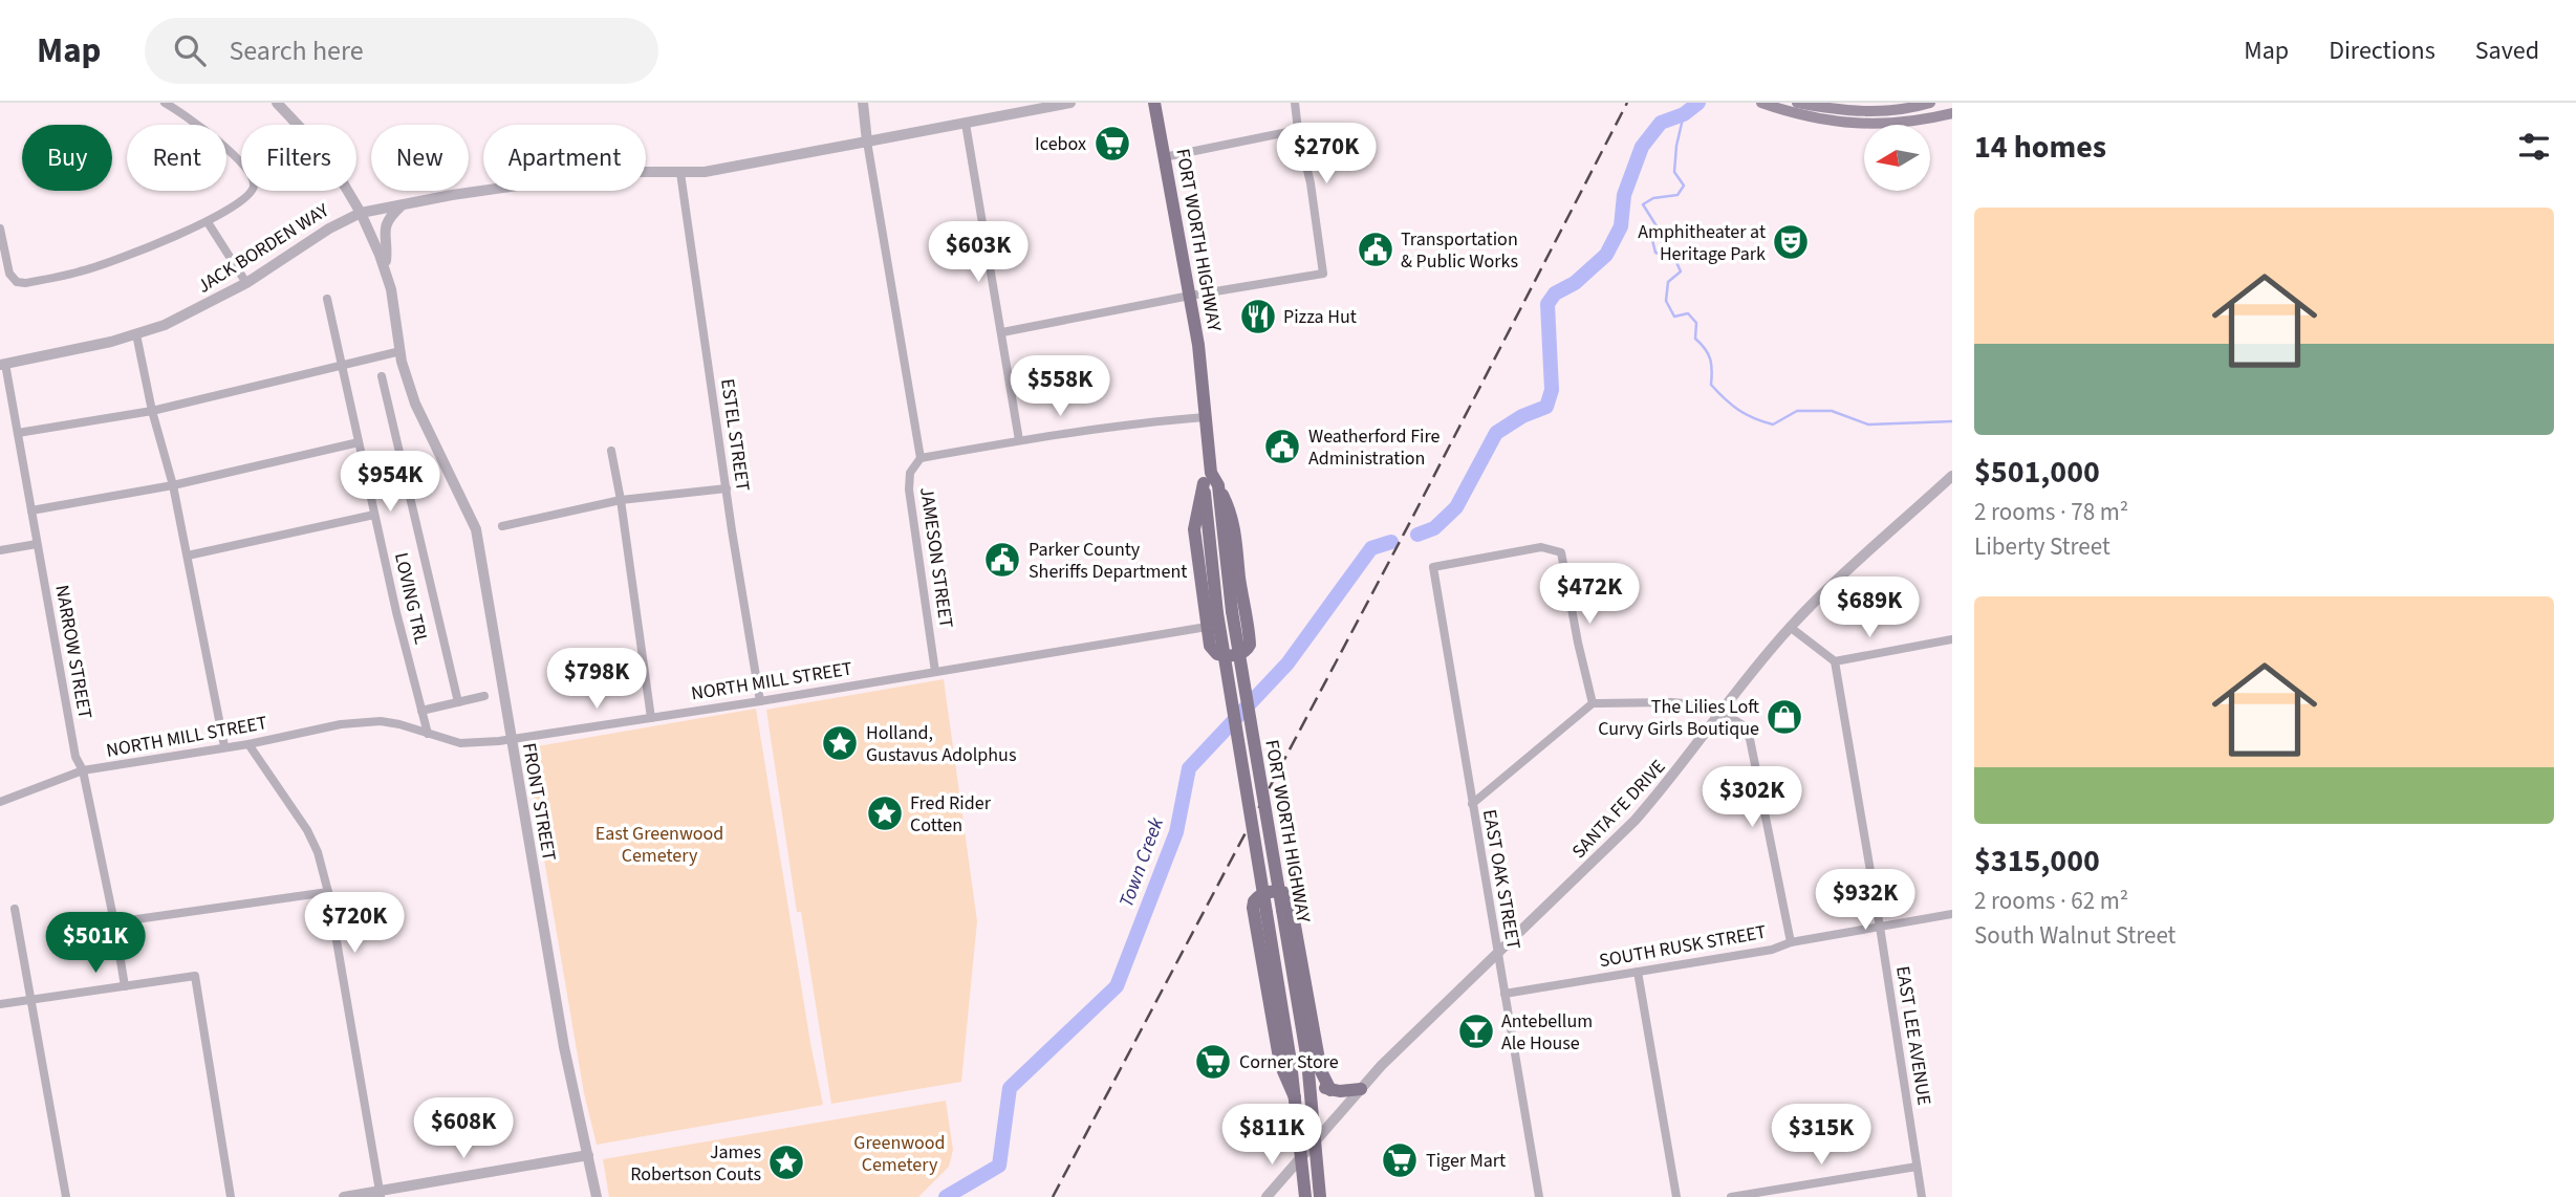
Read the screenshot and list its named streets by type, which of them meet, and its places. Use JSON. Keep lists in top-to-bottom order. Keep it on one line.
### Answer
{"streets":{"main road":["FORT WORTH HIGHWAY"],"street":["JACK BORDEN WAY","ESTEL STREET","JAMESON STREET","LOVING TRL","NARROW STREET","NORTH MILL STREET","FRONT STREET","SANTA FE DRIVE","EAST OAK STREET","SOUTH RUSK STREET","EAST LEE AVENUE"]},"crossings":[["FORT WORTH HIGHWAY","SANTA FE DRIVE"],["JACK BORDEN WAY","ESTEL STREET"],["JACK BORDEN WAY","JAMESON STREET"],["JACK BORDEN WAY","NARROW STREET"],["JACK BORDEN WAY","FRONT STREET"],["ESTEL STREET","NORTH MILL STREET"],["JAMESON STREET","NORTH MILL STREET"],["LOVING TRL","NORTH MILL STREET"],["NARROW STREET","NORTH MILL STREET"],["NORTH MILL STREET","FRONT STREET"],["SANTA FE DRIVE","EAST OAK STREET"],["EAST OAK STREET","SOUTH RUSK STREET"],["SOUTH RUSK STREET","EAST LEE AVENUE"]],"water":["Town Creek"],"parks":["East Greenwood Cemetery","Greenwood Cemetery"],"places":{"supermarket":["Icebox","Corner Store","Tiger Mart"],"theatre":["Amphitheater at Heritage Park"],"public building":["Transportation & Public Works","Weatherford Fire Administration","Parker County Sheriffs Department"],"restaurant":["Pizza Hut"],"shop":["The Lilies Loft Curvy Girls Boutique"],"place":["Holland, Gustavus Adolphus","Fred Rider Cotten","James Robertson Couts"],"bar":["Antebellum Ale House"]},"north":"left","page":{"header":"Map","search":"Search here","nav":["Map","Directions","Saved"],"heading":"14 homes","price":["$270K","$603K","$558K","$954K","$472K","$689K","$798K","$302K","$932K","$720K","$501K","$608K","$811K","$315K"],"chip":["Buy","Rent","Filters","New","Apartment"],"list":[{"name":"$501,000","note":"2 rooms · 78 m² · Liberty Street"},{"name":"$315,000","note":"2 rooms · 62 m² · South Walnut Street"}]}}
